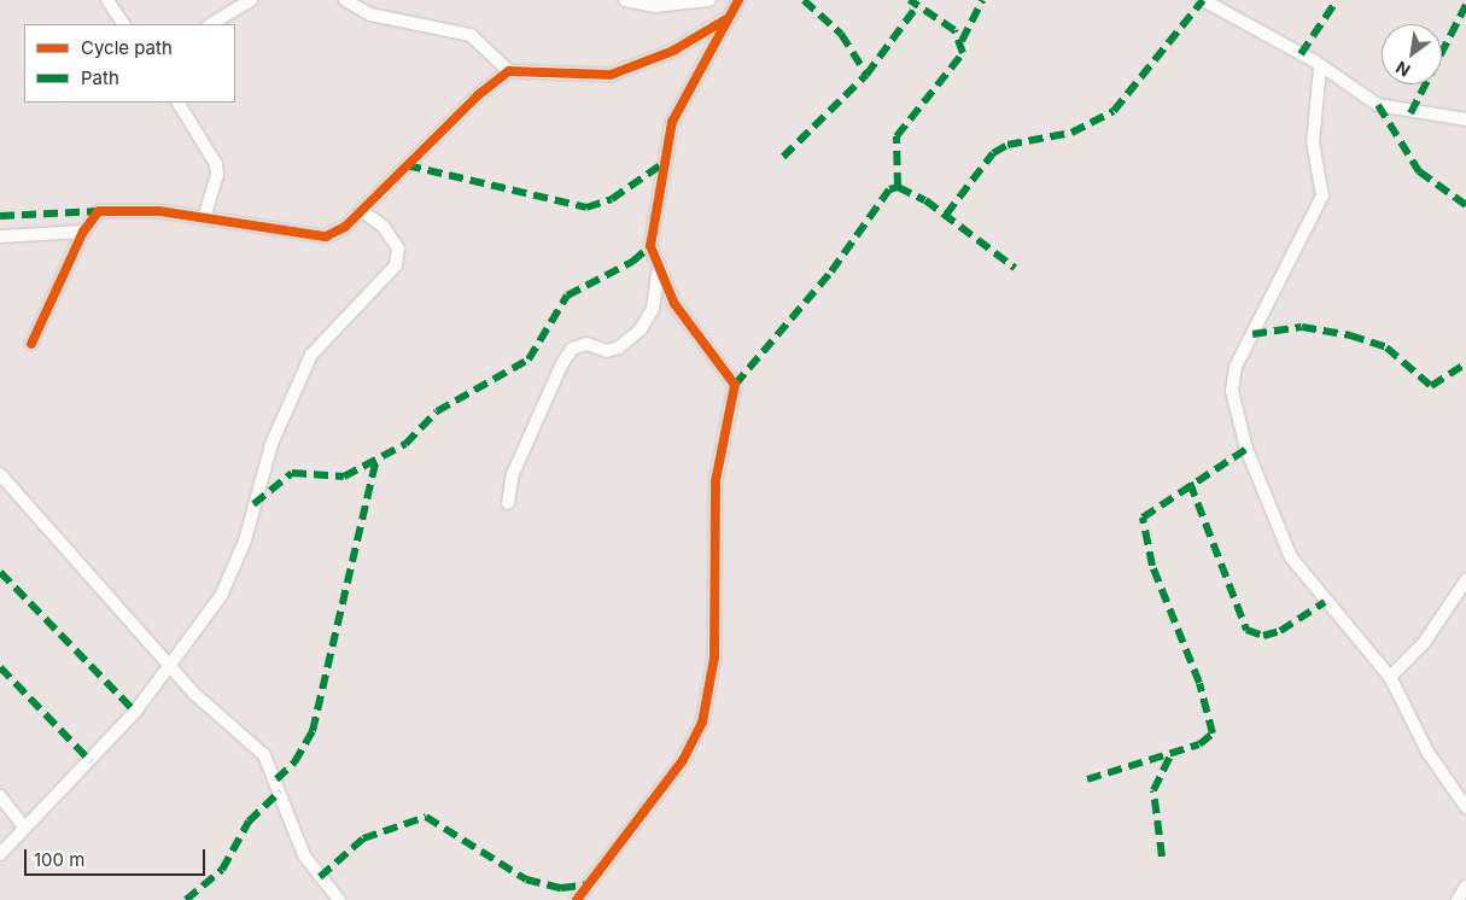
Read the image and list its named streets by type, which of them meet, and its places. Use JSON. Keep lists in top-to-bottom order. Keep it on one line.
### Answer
{"legend":["Cycle path","Path"],"scale_bar":"100 m","north":"bottom left"}
